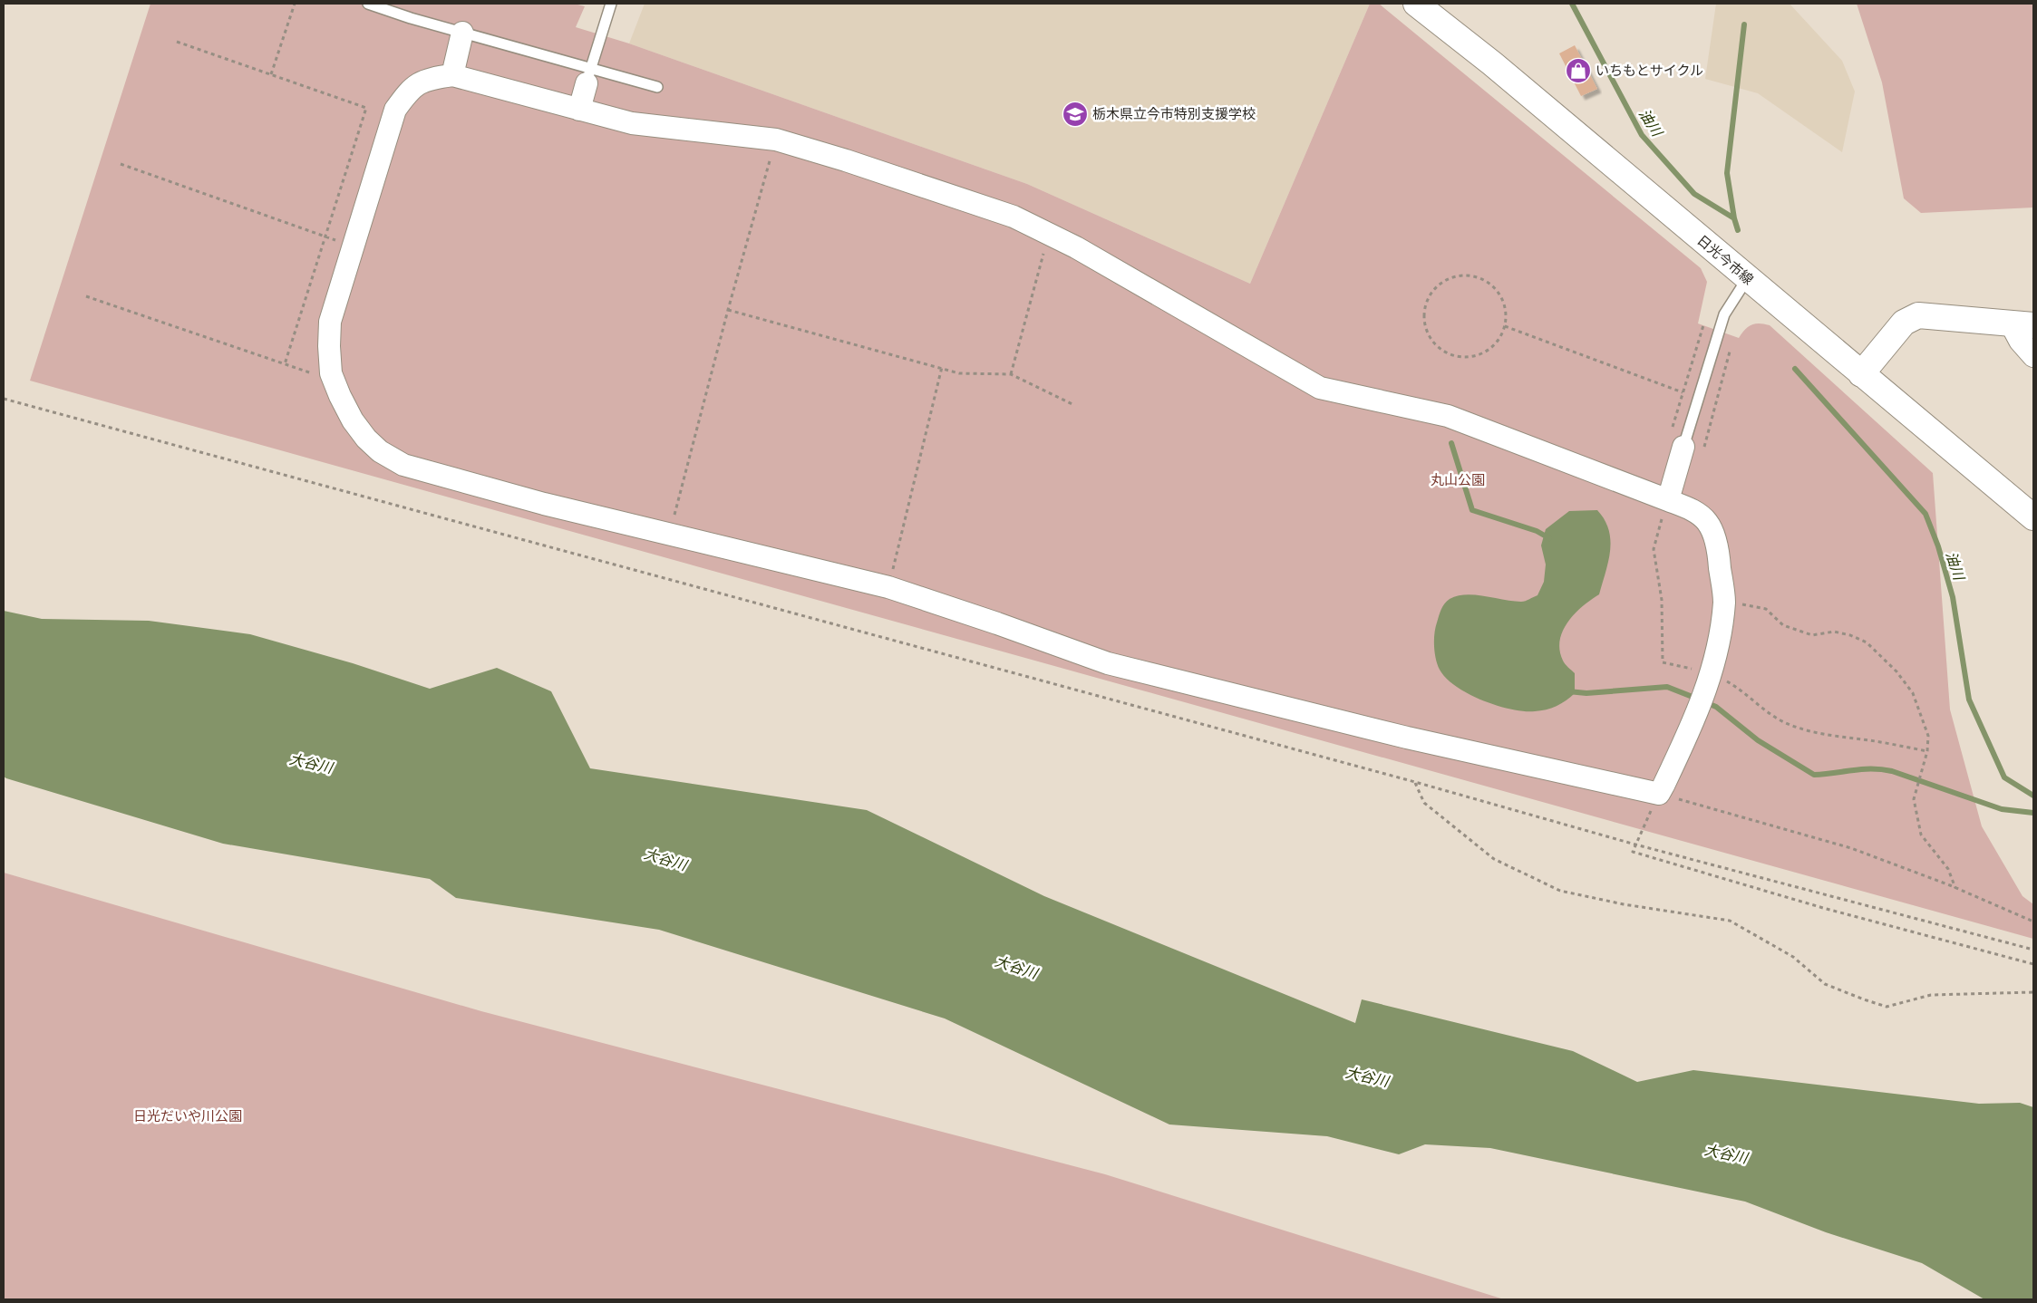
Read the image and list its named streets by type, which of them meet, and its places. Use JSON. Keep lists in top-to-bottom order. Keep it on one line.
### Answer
{"streets":{"main road":["日光今市線"]},"water":["油川","大谷川"],"parks":["丸山公園","日光だいや川公園"],"places":{"shop":["いちもとサイクル"],"school or university":["栃木県立今市特別支援学校"]}}
